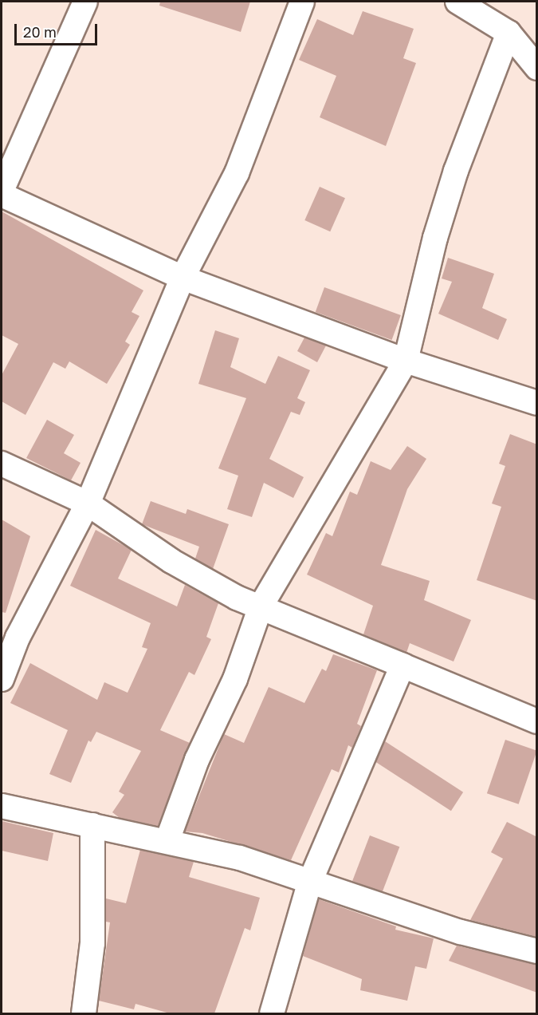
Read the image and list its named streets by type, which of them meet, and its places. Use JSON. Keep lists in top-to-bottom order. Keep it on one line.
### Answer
{"scale_bar":"20 m"}
